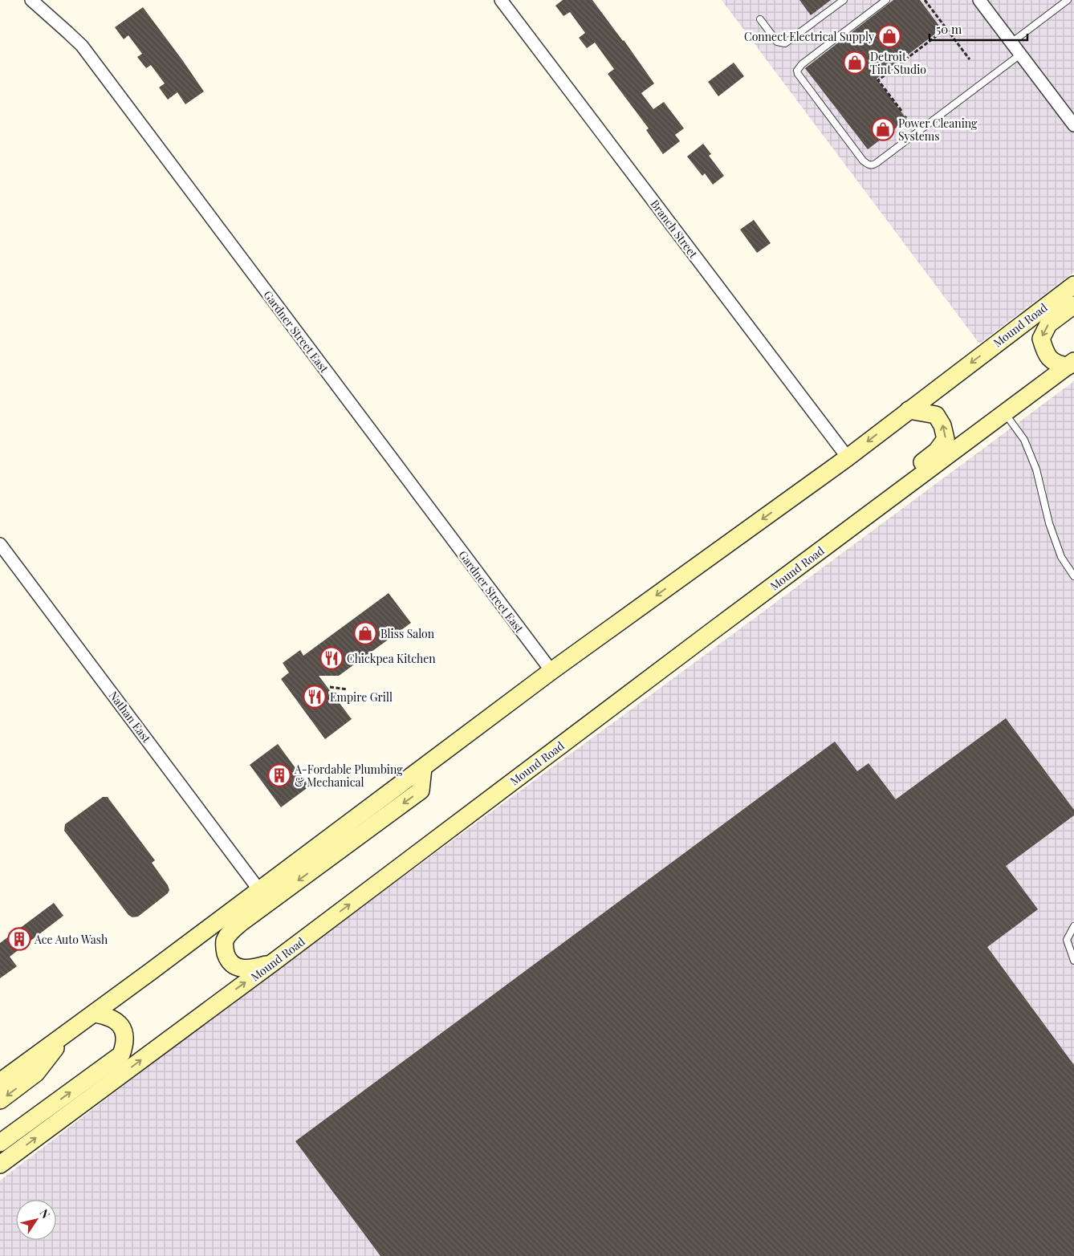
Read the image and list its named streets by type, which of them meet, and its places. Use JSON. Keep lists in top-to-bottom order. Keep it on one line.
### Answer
{"streets":{"main road":["Mound Road"],"street":["Branch Street","Gardner Street East","Nathan East"]},"crossings":[["Branch Street","Mound Road"],["Mound Road","Gardner Street East"],["Mound Road","Nathan East"]],"places":{"shop":["Connect Electrical Supply","Detroit Tint Studio","Power Cleaning Systems","Bliss Salon"],"restaurant":["Chickpea Kitchen","Empire Grill"],"building":["A-Fordable Plumbing & Mechanical","Ace Auto Wash"]},"scale_bar":"50 m","north":"top right"}
